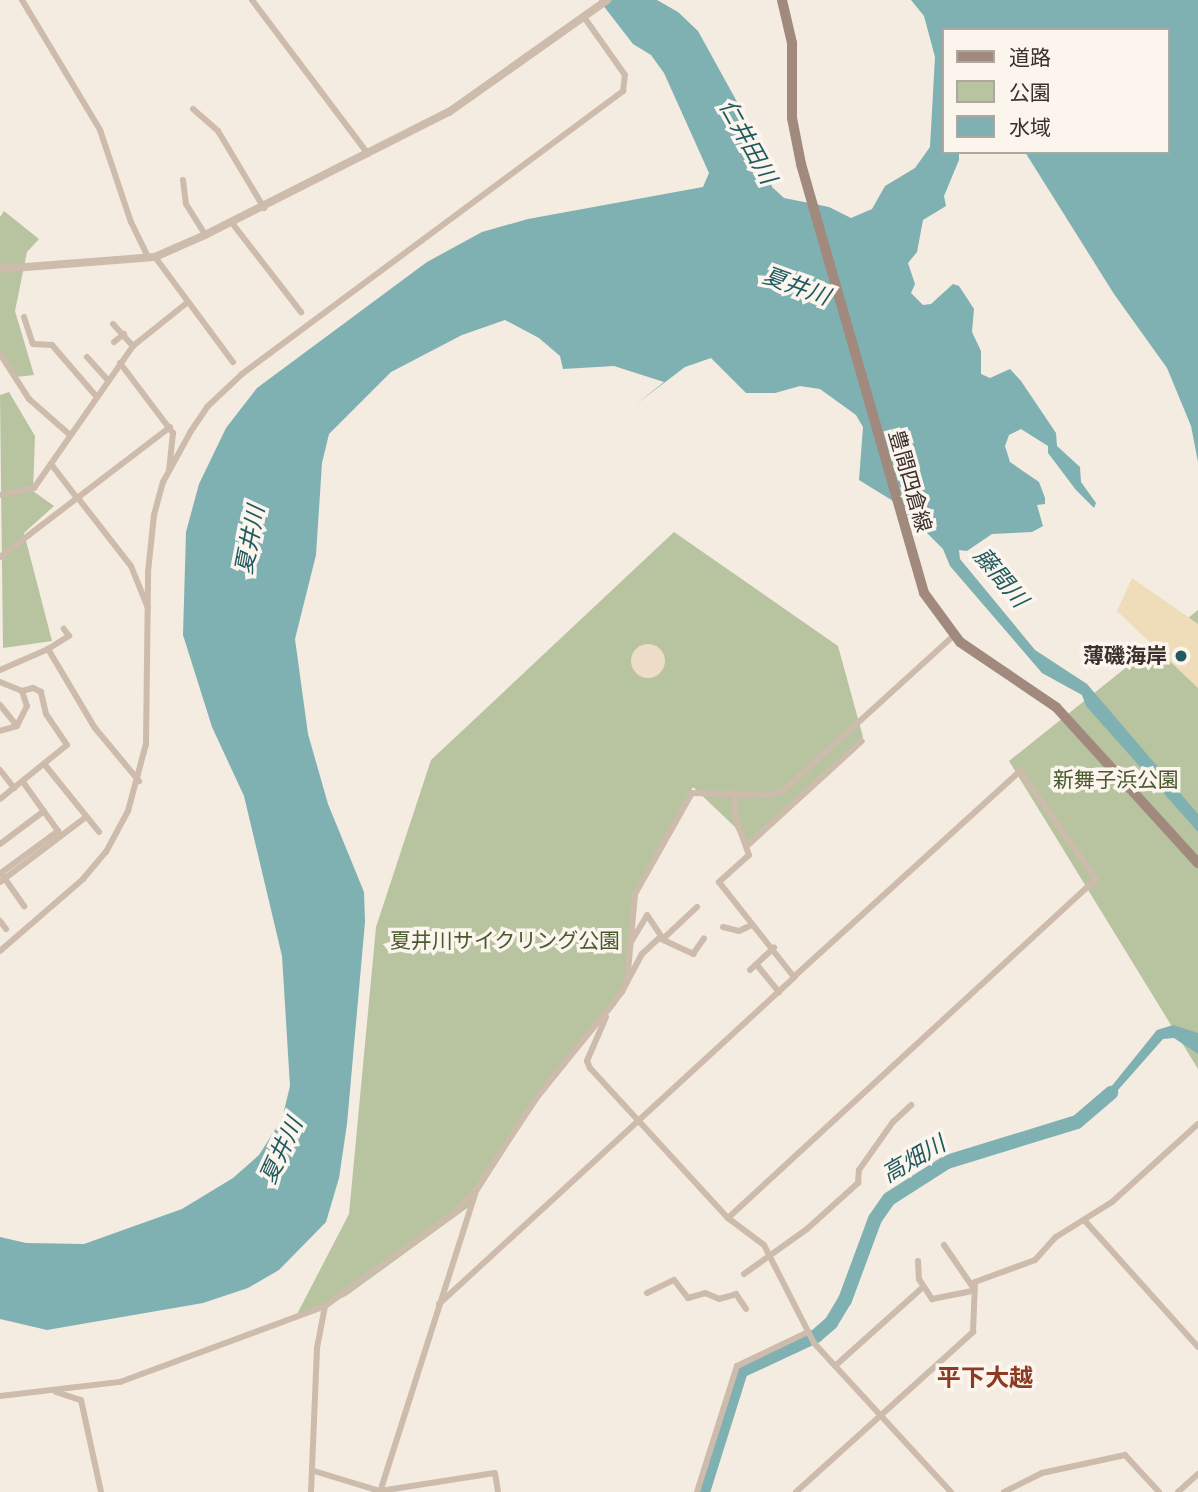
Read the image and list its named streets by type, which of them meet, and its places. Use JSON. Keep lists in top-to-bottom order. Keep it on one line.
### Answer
{"streets":{"main road":["豊間四倉線"]},"districts":["平下大越"],"water":["仁井田川","夏井川","藤間川","高畑川"],"parks":["新舞子浜公園","夏井川サイクリング公園"],"places":["薄磯海岸"],"legend":["道路","公園","水域"]}
